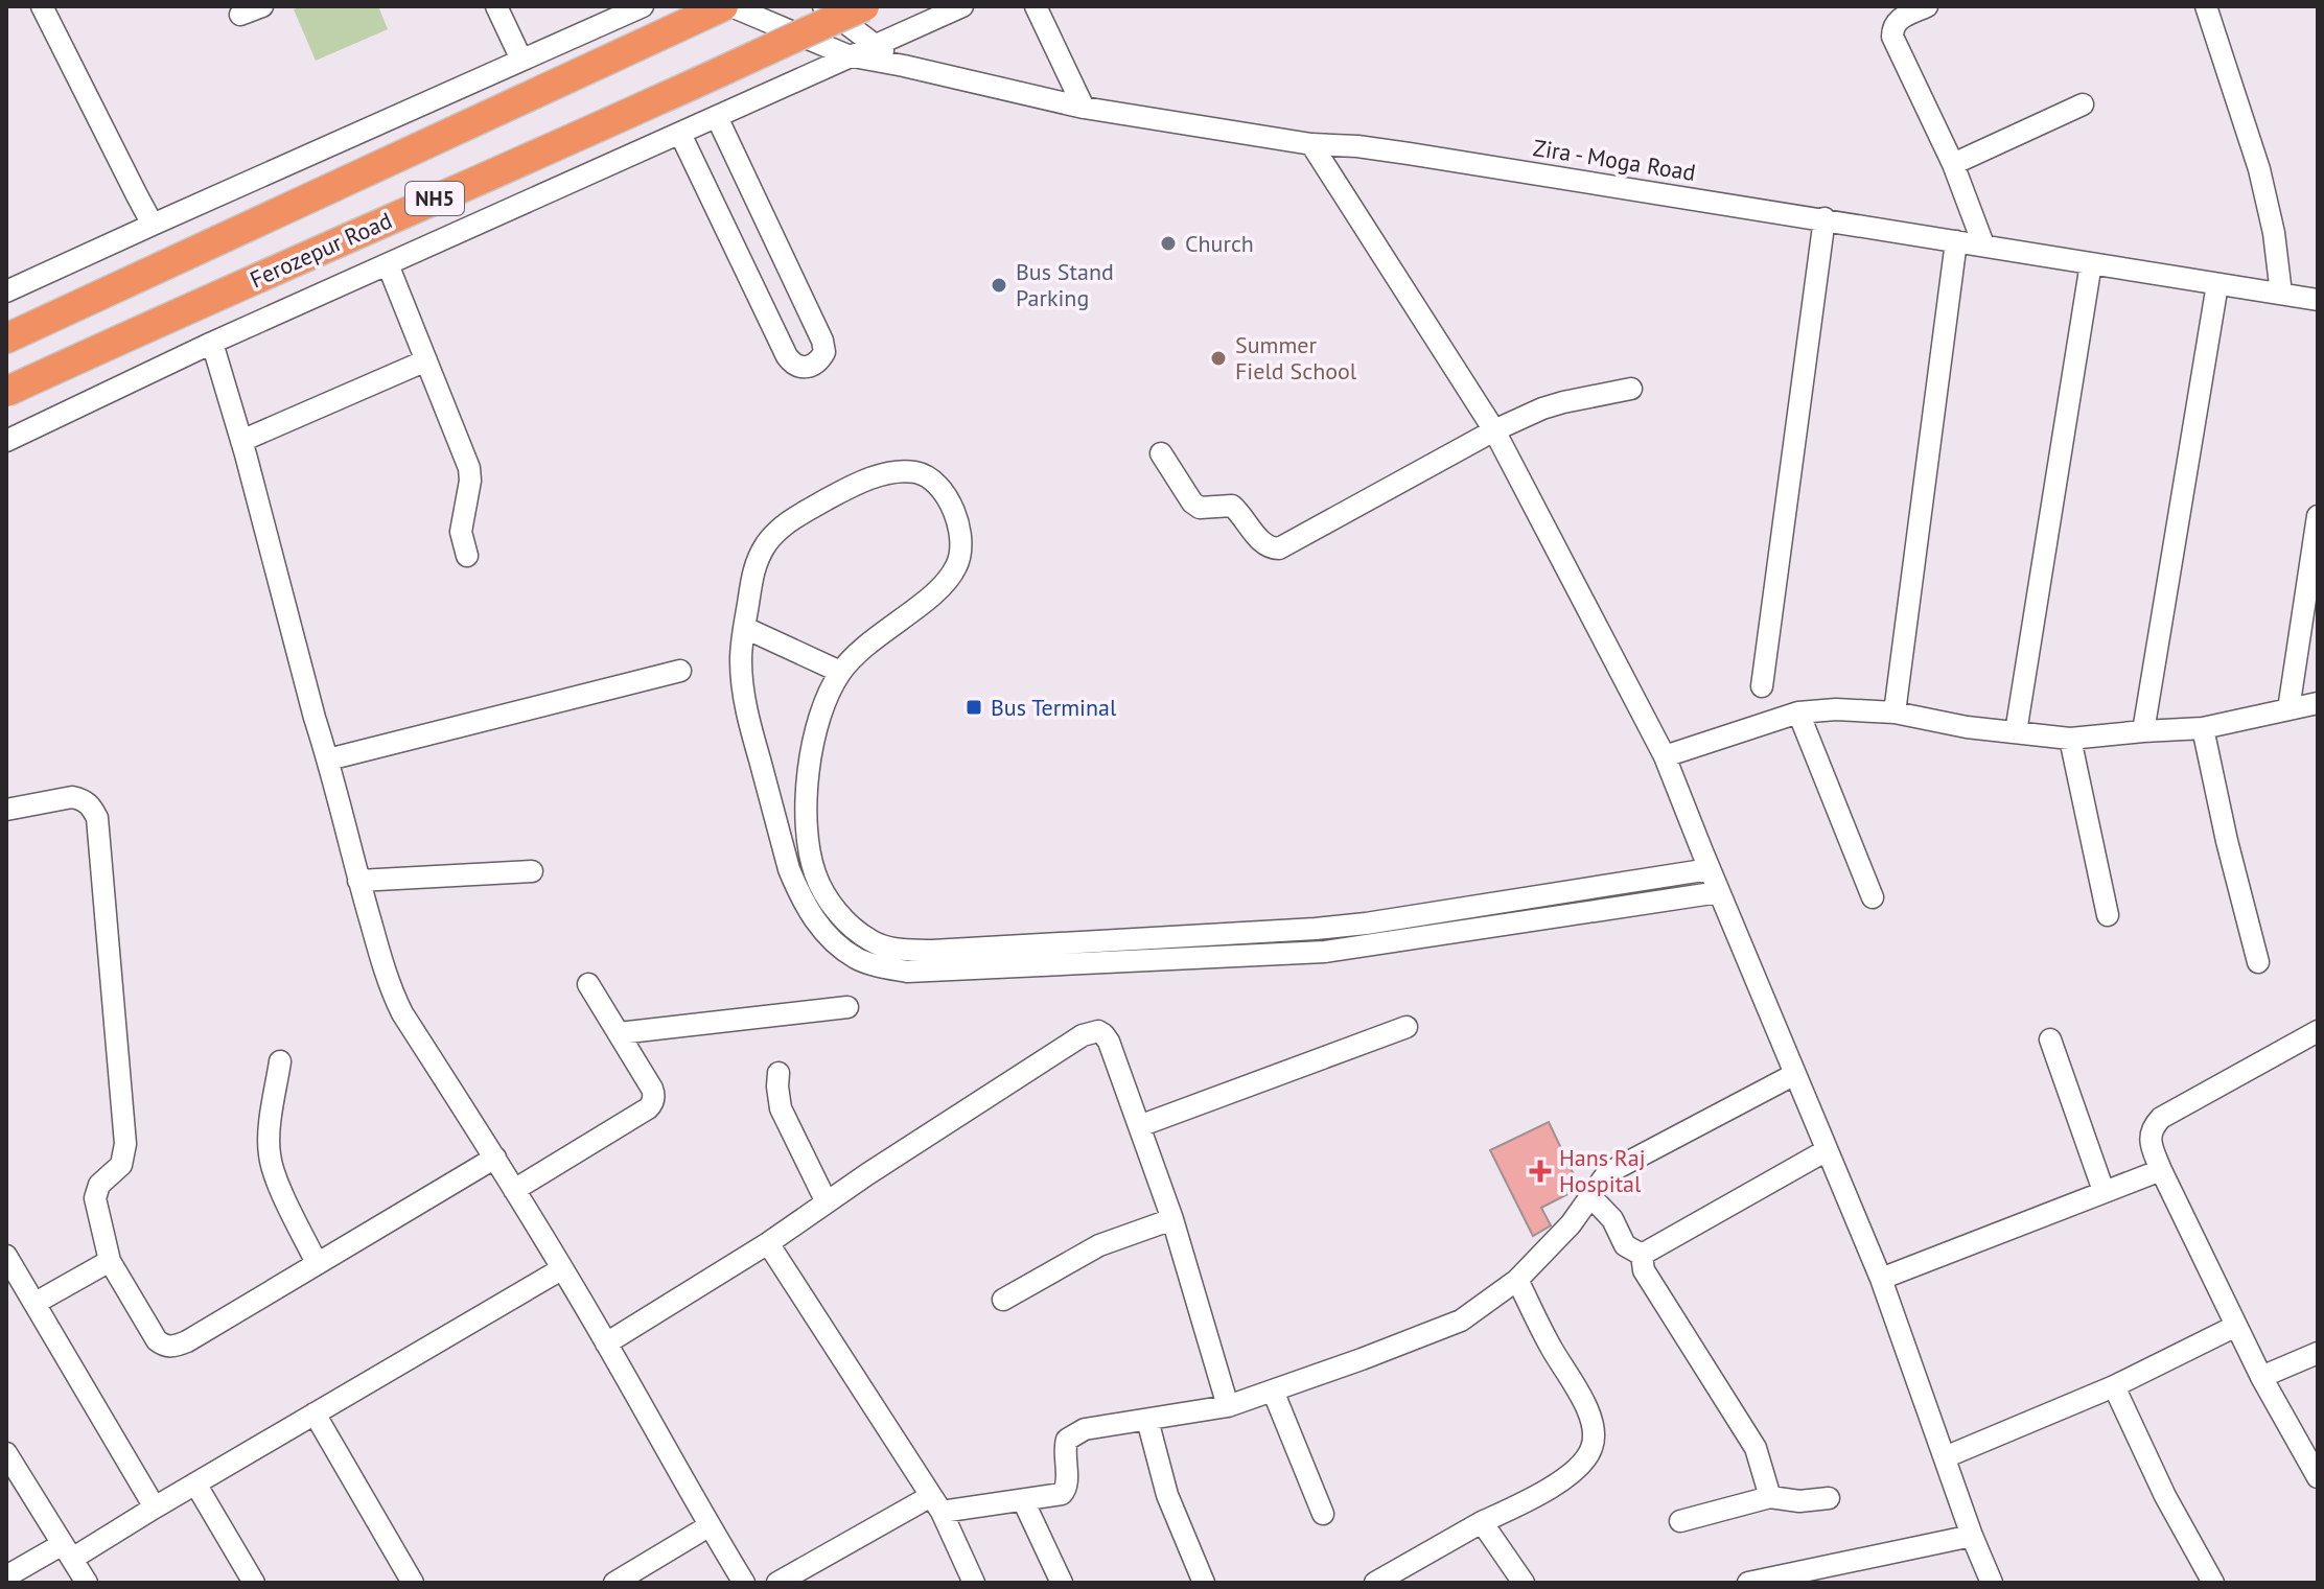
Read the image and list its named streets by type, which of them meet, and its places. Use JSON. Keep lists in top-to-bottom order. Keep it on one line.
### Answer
{"streets":{"highway":["NH5","Ferozepur Road"],"street":["Zira - Moga Road"]},"places":{"other":["Church","Bus Stand Parking","Summer Field School"],"transit":["Bus Terminal"],"health":["Hans Raj Hospital"]}}
